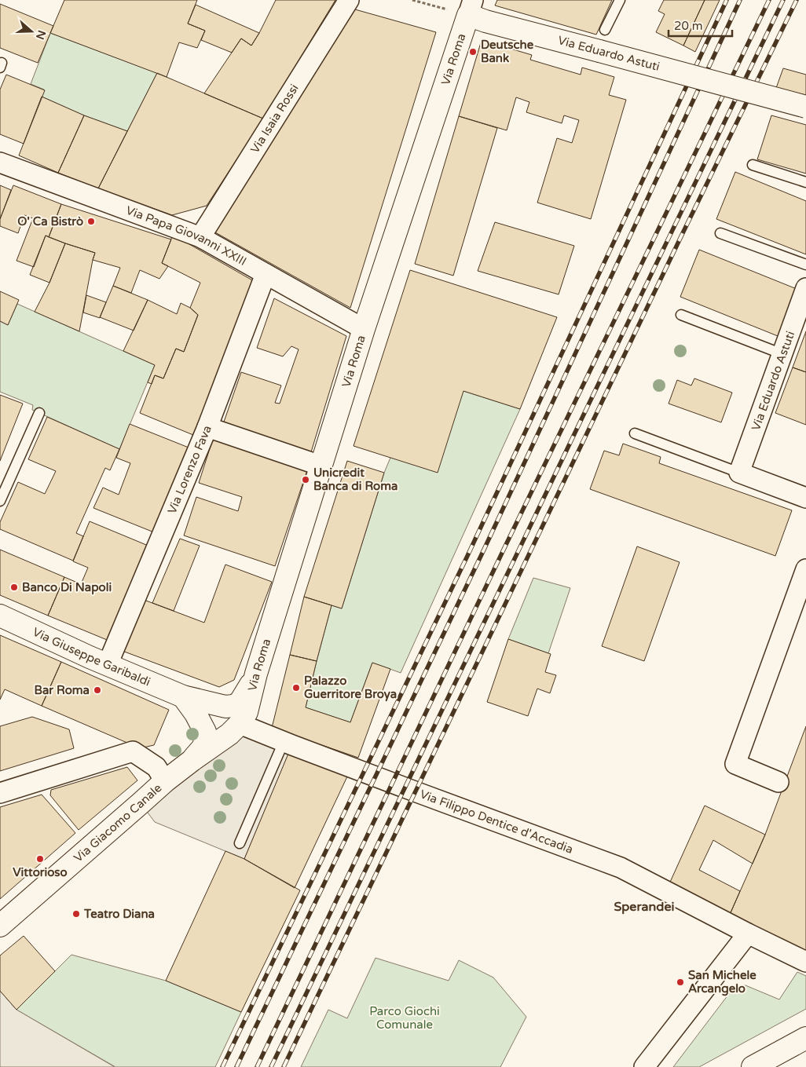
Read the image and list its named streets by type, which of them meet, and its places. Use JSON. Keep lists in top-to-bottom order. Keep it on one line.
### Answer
{"streets":{"street":["Via Eduardo Astuti","Via Roma","Via Isaia Rossi","Via Papa Giovanni XXIII","Via Lorenzo Fava","Via Giuseppe Garibaldi","Via Filippo Dentice d'Accadia","Via Giacomo Canale"]},"crossings":[["Via Eduardo Astuti","Via Roma"],["Via Roma","Via Papa Giovanni XXIII"],["Via Roma","Via Giuseppe Garibaldi"],["Via Roma","Via Filippo Dentice d'Accadia"],["Via Roma","Via Giacomo Canale"],["Via Isaia Rossi","Via Papa Giovanni XXIII"],["Via Papa Giovanni XXIII","Via Lorenzo Fava"],["Via Lorenzo Fava","Via Giuseppe Garibaldi"],["Via Filippo Dentice d'Accadia","Via Giacomo Canale"]],"districts":["Sperandei"],"parks":["Parco Giochi Comunale"],"places":["Deutsche Bank","O' Ca Bistrò","Unicredit Banca di Roma","Banco Di Napoli","Palazzo Guerritore Broya","Bar Roma","Vittorioso","Teatro Diana","San Michele Arcangelo"],"scale_bar":"20 m","north":"right"}
